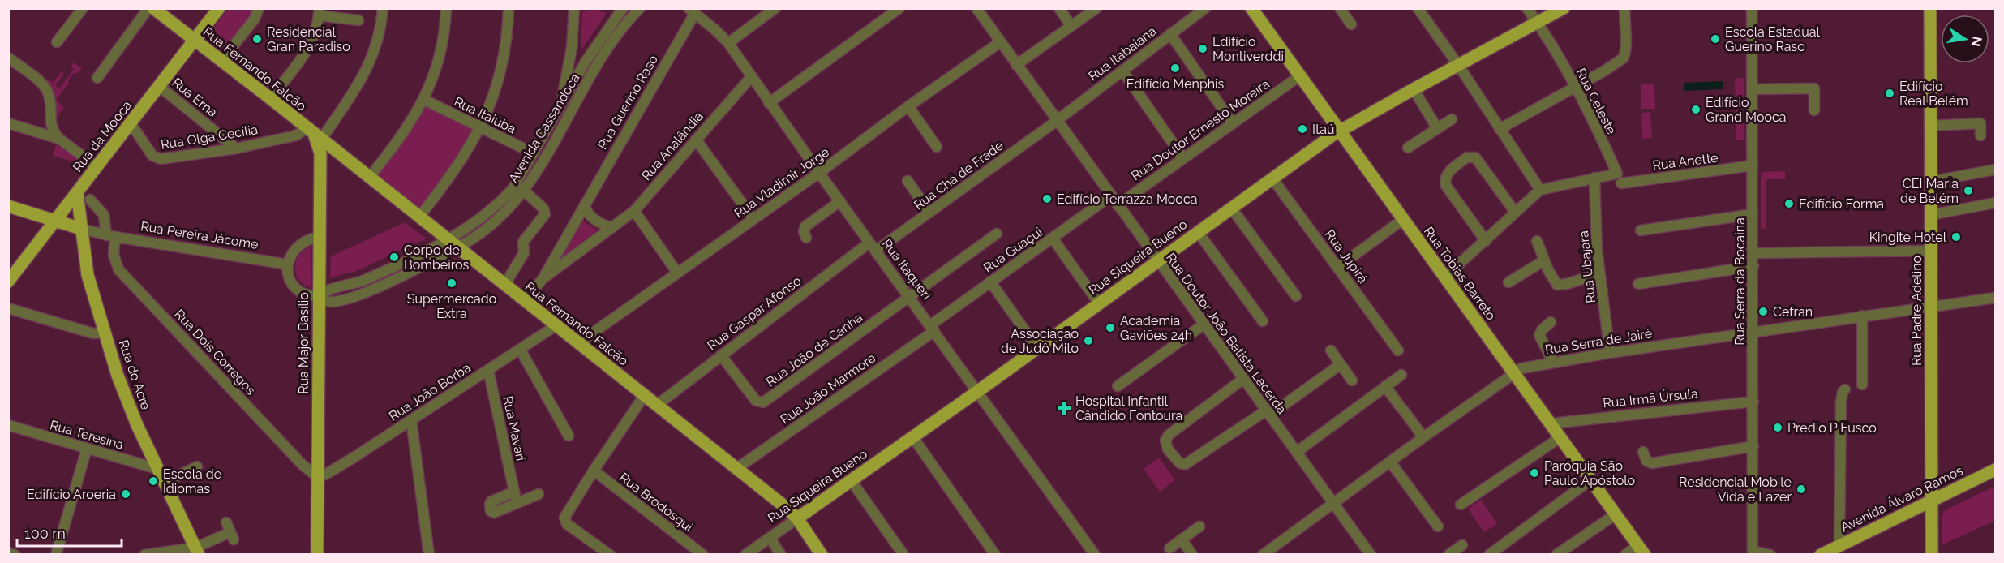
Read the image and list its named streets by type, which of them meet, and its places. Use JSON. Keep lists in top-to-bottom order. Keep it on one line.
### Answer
{"streets":{"main road":["Rua Fernando Falcão","Rua da Mooca","Rua Pereira Jácome","Rua Siqueira Bueno","Rua Tobias Barreto","Rua Padre Adelino","Rua Major Basílio","Rua do Acre","Avenida Álvaro Ramos"],"street":["Rua Itabaiana","Rua Erna","Rua Celeste","Rua Guerino Raso","Rua Itaiúba","Avenida Cassandoca","Rua Doutor Ernesto Moreira","Rua Olga Cecília","Rua Analândia","Rua Anette","Rua Chá de Frade","Rua Vladimir Jorge","Rua Guaçui","Rua Jupirá","Rua Ubajara","Rua Itaqueri","Rua Serra da Bocaina","Rua Gaspar Afonso","Rua Doutor João Batista Lacerda","Rua Serra de Jairé","Rua João de Canha","Rua Dois Córregos","Rua João Marmore","Rua João Borba","Rua Irmã Úrsula","Rua Mavari","Rua Teresina","Rua Brodosqui"]},"crossings":[["Rua Itabaiana","Rua Chá de Frade"],["Rua Itabaiana","Rua Doutor João Batista Lacerda"],["Rua Fernando Falcão","Avenida Cassandoca"],["Rua Fernando Falcão","Rua da Mooca"],["Rua Fernando Falcão","Rua Olga Cecília"],["Rua Fernando Falcão","Rua Vladimir Jorge"],["Rua Fernando Falcão","Rua Siqueira Bueno"],["Rua Fernando Falcão","Rua Gaspar Afonso"],["Rua Fernando Falcão","Rua Major Basílio"],["Rua Fernando Falcão","Rua João Marmore"],["Rua Fernando Falcão","Rua João Borba"],["Rua Erna","Rua da Mooca"],["Rua Erna","Rua Olga Cecília"],["Rua Celeste","Rua Siqueira Bueno"],["Rua Celeste","Rua Ubajara"],["Rua Guerino Raso","Rua Analândia"],["Rua Guerino Raso","Rua Itaqueri"],["Rua Itaiúba","Avenida Cassandoca"],["Rua Doutor Ernesto Moreira","Rua Tobias Barreto"],["Rua Doutor Ernesto Moreira","Rua Doutor João Batista Lacerda"],["Rua da Mooca","Rua Olga Cecília"],["Rua da Mooca","Rua Pereira Jácome"],["Rua da Mooca","Rua do Acre"],["Rua Olga Cecília","Rua Major Basílio"],["Rua Analândia","Rua Itaqueri"],["Rua Anette","Rua Serra da Bocaina"],["Rua Chá de Frade","Rua Itaqueri"],["Rua Chá de Frade","Rua Gaspar Afonso"],["Rua Chá de Frade","Rua Doutor João Batista Lacerda"],["Rua Vladimir Jorge","Rua Itaqueri"],["Rua Vladimir Jorge","Rua Doutor João Batista Lacerda"],["Rua Pereira Jácome","Rua Dois Córregos"],["Rua Pereira Jácome","Rua do Acre"],["Rua Guaçui","Rua Itaqueri"],["Rua Guaçui","Rua Doutor João Batista Lacerda"],["Rua Guaçui","Rua João Marmore"],["Rua Jupirá","Rua Siqueira Bueno"],["Rua Siqueira Bueno","Rua Itaqueri"],["Rua Siqueira Bueno","Rua Tobias Barreto"],["Rua Siqueira Bueno","Rua Doutor João Batista Lacerda"],["Rua Ubajara","Rua Serra de Jairé"],["Rua Itaqueri","Rua Gaspar Afonso"],["Rua Itaqueri","Rua João de Canha"],["Rua Itaqueri","Rua João Marmore"],["Rua Tobias Barreto","Rua Serra de Jairé"],["Rua Tobias Barreto","Rua Irmã Úrsula"],["Rua Serra da Bocaina","Rua Serra de Jairé"],["Rua Serra da Bocaina","Rua Irmã Úrsula"],["Rua Padre Adelino","Rua Serra de Jairé"],["Rua Padre Adelino","Avenida Álvaro Ramos"],["Rua Gaspar Afonso","Rua João de Canha"],["Rua Doutor João Batista Lacerda","Rua Serra de Jairé"],["Rua Major Basílio","Rua Dois Córregos"],["Rua Major Basílio","Rua João Borba"],["Rua Dois Córregos","Rua João Borba"],["Rua do Acre","Rua Teresina"],["Rua João Borba","Rua Mavari"]],"places":{"other":["Residencial Gran Paradiso","Escola Estadual Guerino Raso","Edifício Montiverddi","Edifício Menphis","Edifício Real Belém","Edifício Grand Mooca","Itaú","CEI Maria de Belém","Edifício Terrazza Mooca","Edifício Forma","Kingite Hotel","Corpo de Bombeiros","Supermercado Extra","Cefran","Academia Gaviões 24h","Associação de Judô Mito","Predio P Fusco","Paróquia São Paulo Apóstolo","Escola de Idiomas","Residencial Mobile Vida e Lazer","Edifício Aroeria"],"health":["Hospital Infantil Cândido Fontoura"]},"scale_bar":"100 m","north":"right"}
